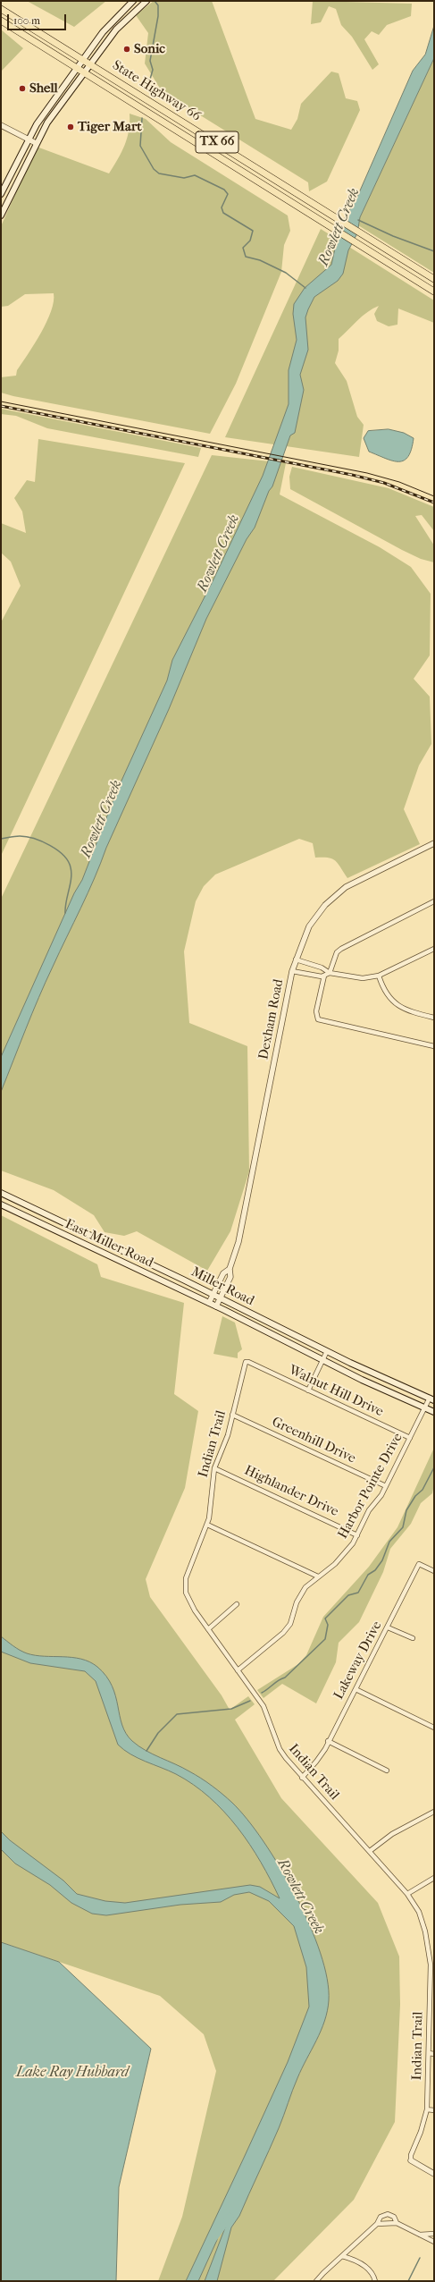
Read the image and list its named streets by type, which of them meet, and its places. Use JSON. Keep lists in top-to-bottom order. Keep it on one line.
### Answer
{"streets":{"main road":["State Highway 66","TX 66","East Miller Road","Miller Road"],"street":["Dexham Road","Walnut Hill Drive","Greenhill Drive","Indian Trail","Harbor Pointe Drive","Highlander Drive","Lakeway Drive"]},"crossings":[["Dexham Road","East Miller Road"],["Dexham Road","Miller Road"],["East Miller Road","Miller Road"],["Miller Road","Harbor Pointe Drive"],["Walnut Hill Drive","Indian Trail"],["Walnut Hill Drive","Harbor Pointe Drive"],["Greenhill Drive","Indian Trail"],["Greenhill Drive","Harbor Pointe Drive"],["Indian Trail","Harbor Pointe Drive"],["Indian Trail","Highlander Drive"],["Indian Trail","Lakeway Drive"],["Harbor Pointe Drive","Highlander Drive"]],"water":["Rowlett Creek","Lake Ray Hubbard"],"places":["Sonic","Shell","Tiger Mart"],"scale_bar":"100 m"}
